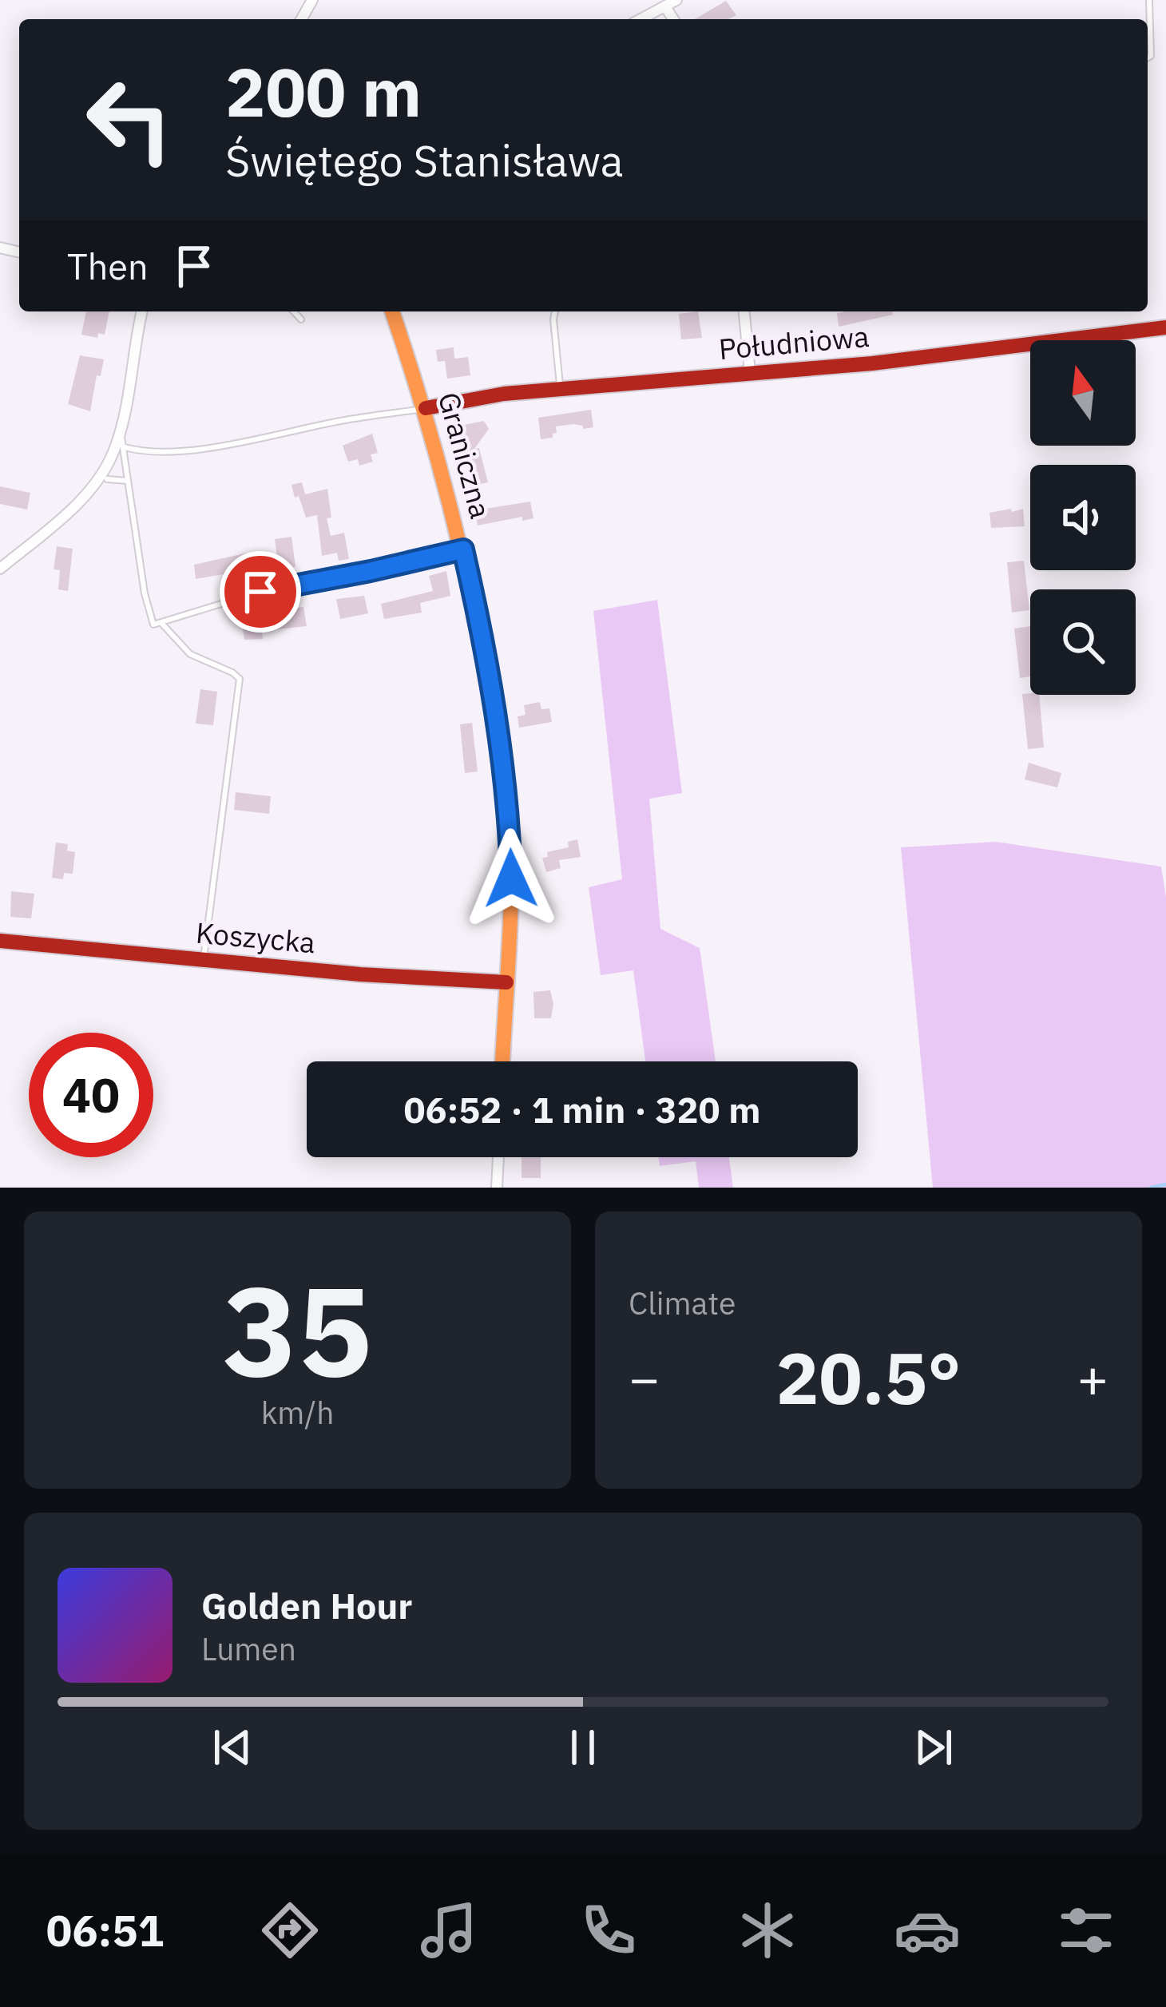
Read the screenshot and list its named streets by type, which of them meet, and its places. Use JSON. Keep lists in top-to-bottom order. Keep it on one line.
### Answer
{"streets":{"street":["Południowa","Graniczna","Koszycka"]},"crossings":[["Południowa","Graniczna"],["Graniczna","Koszycka"]],"north":"top","page":{"turn":["200 m","Świętego Stanisława"],"then":"Then","limit":"40","trip":"06:52 · 1 min · 320 m","tile":[["35","km/h"],"Climate"],"heat":["−","20.5°","+"],"song":["Golden Hour","Lumen"],"tabs":"06:51"}}
